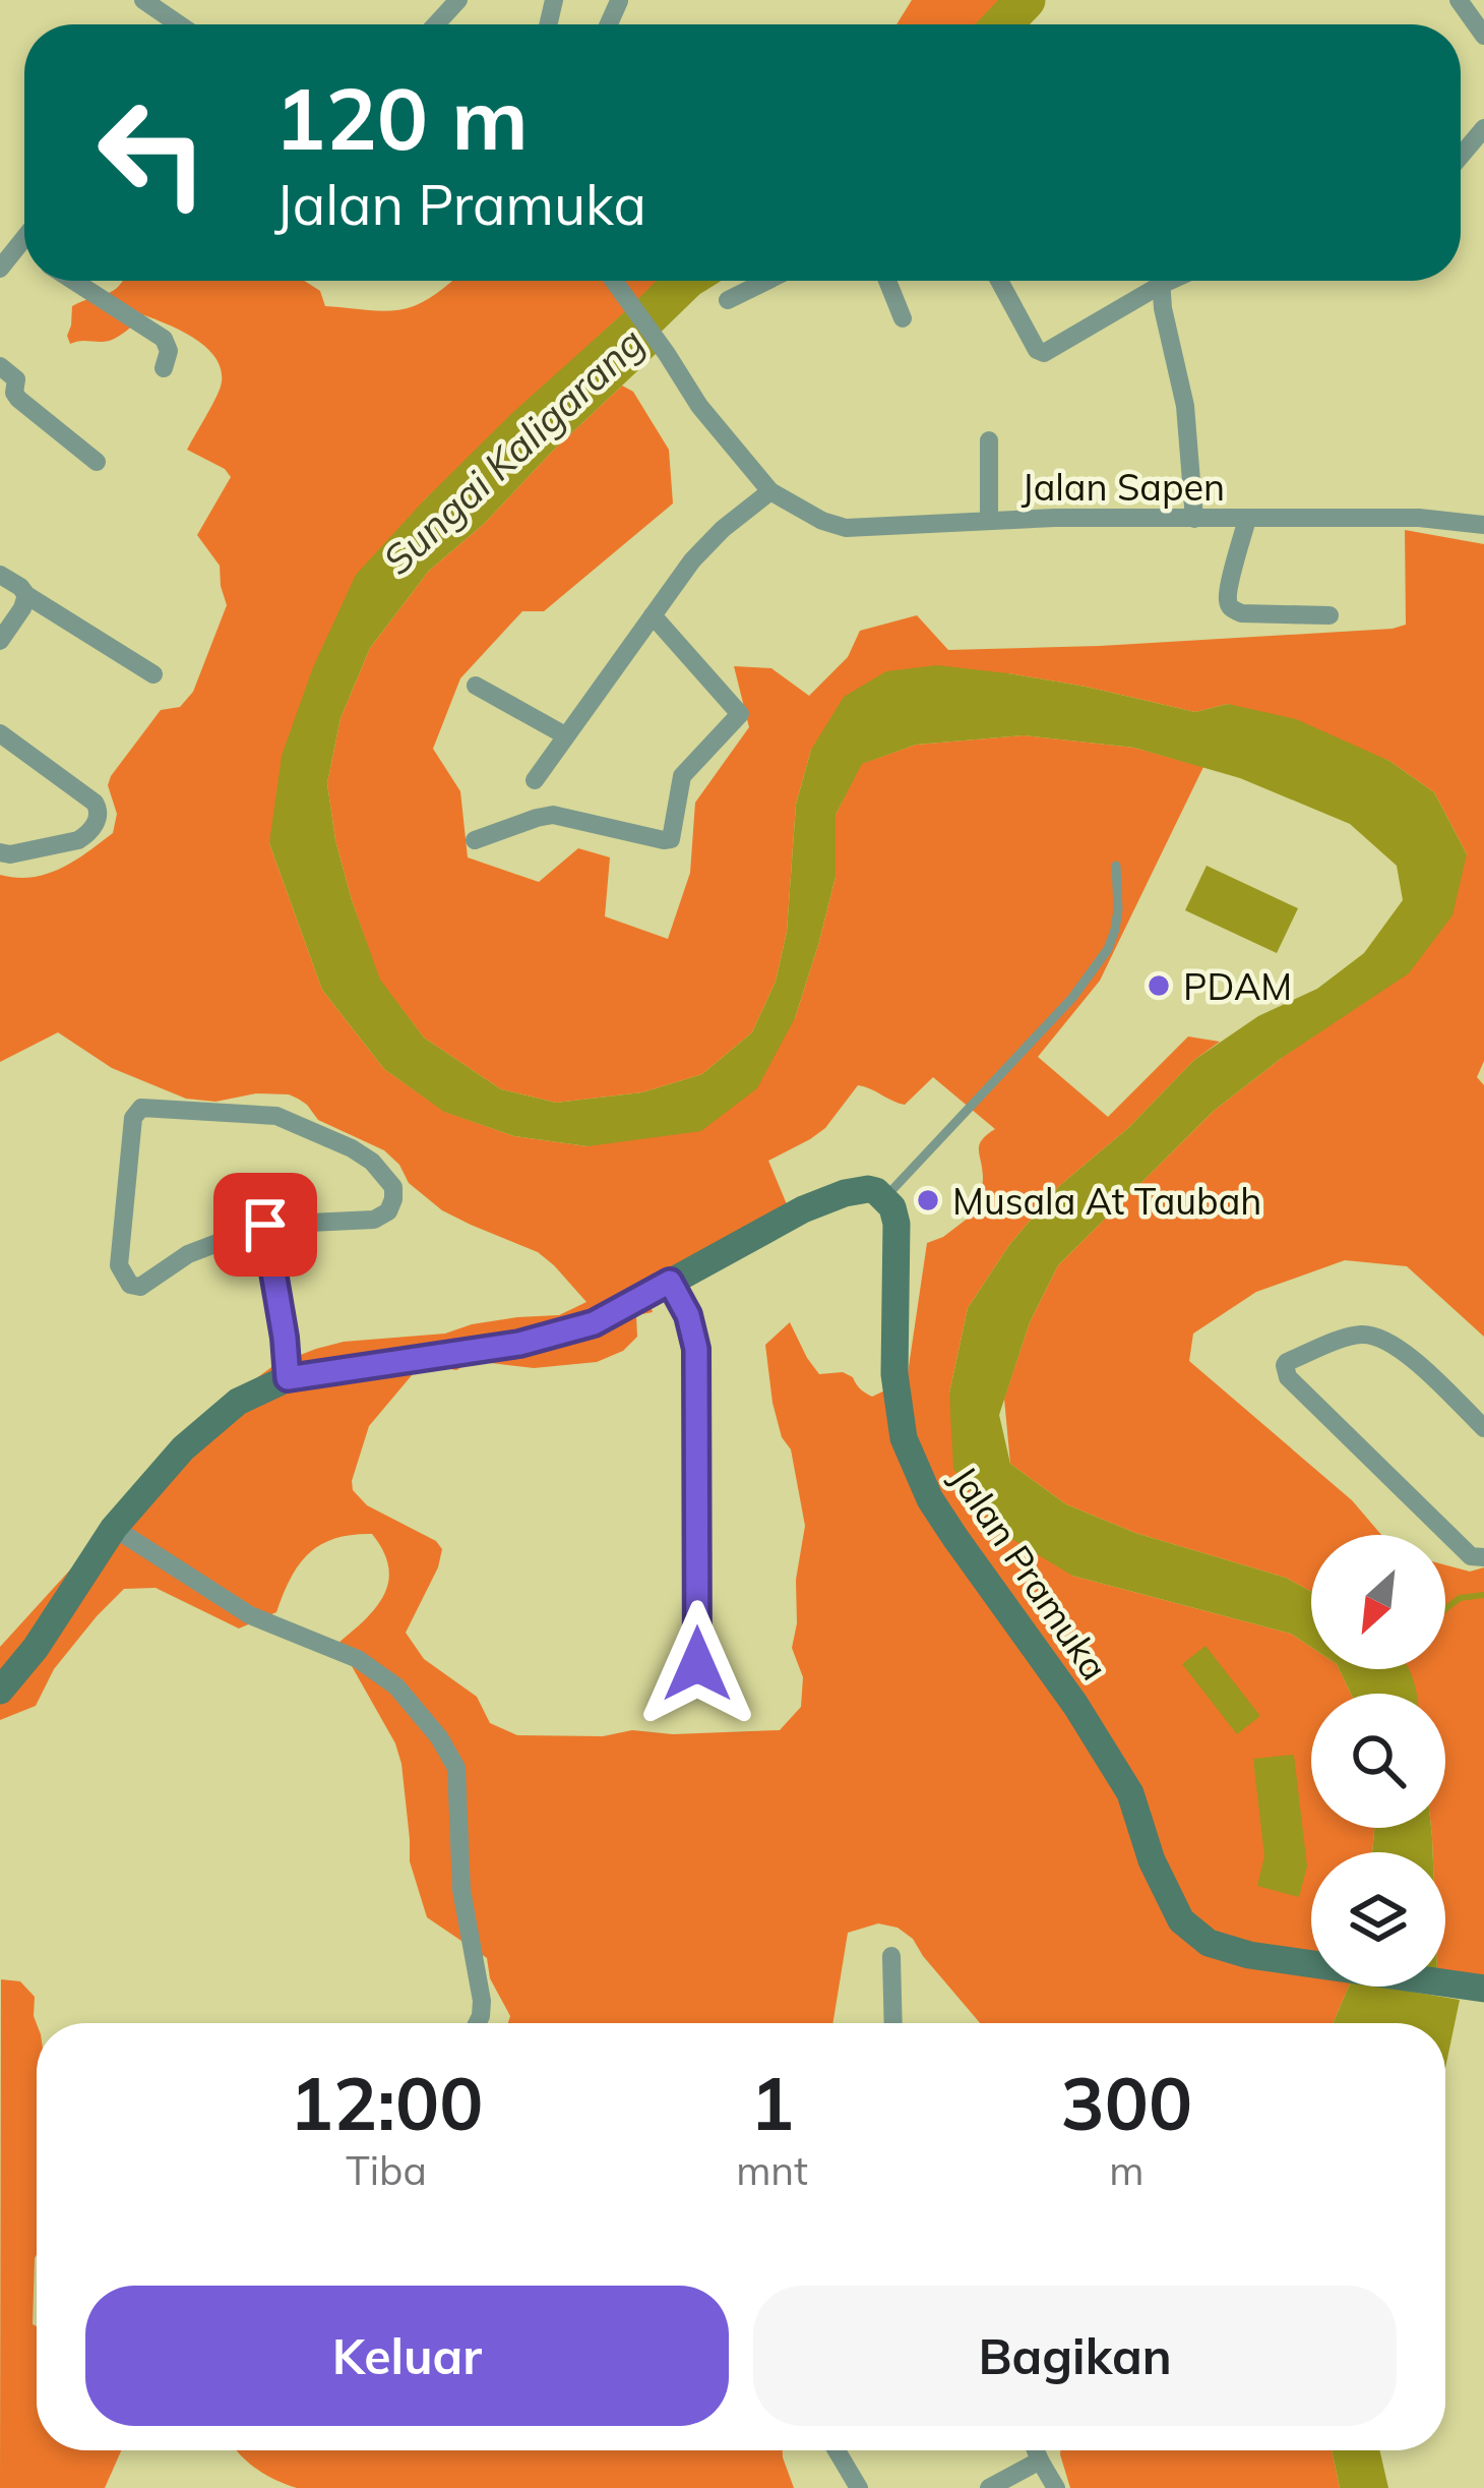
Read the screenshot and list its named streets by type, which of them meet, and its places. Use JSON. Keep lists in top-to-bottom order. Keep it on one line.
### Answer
{"streets":{"main road":["Jalan Pramuka"],"street":["Jalan Sapen"]},"water":["Sungai Kaligarang"],"places":["PDAM","Musala At Taubah"],"north":"bottom left","page":{"turn":["120 m","Jalan Pramuka"],"eta":["12:00","Tiba","1","mnt","300","m"],"buttons":["Keluar","Bagikan"]}}
